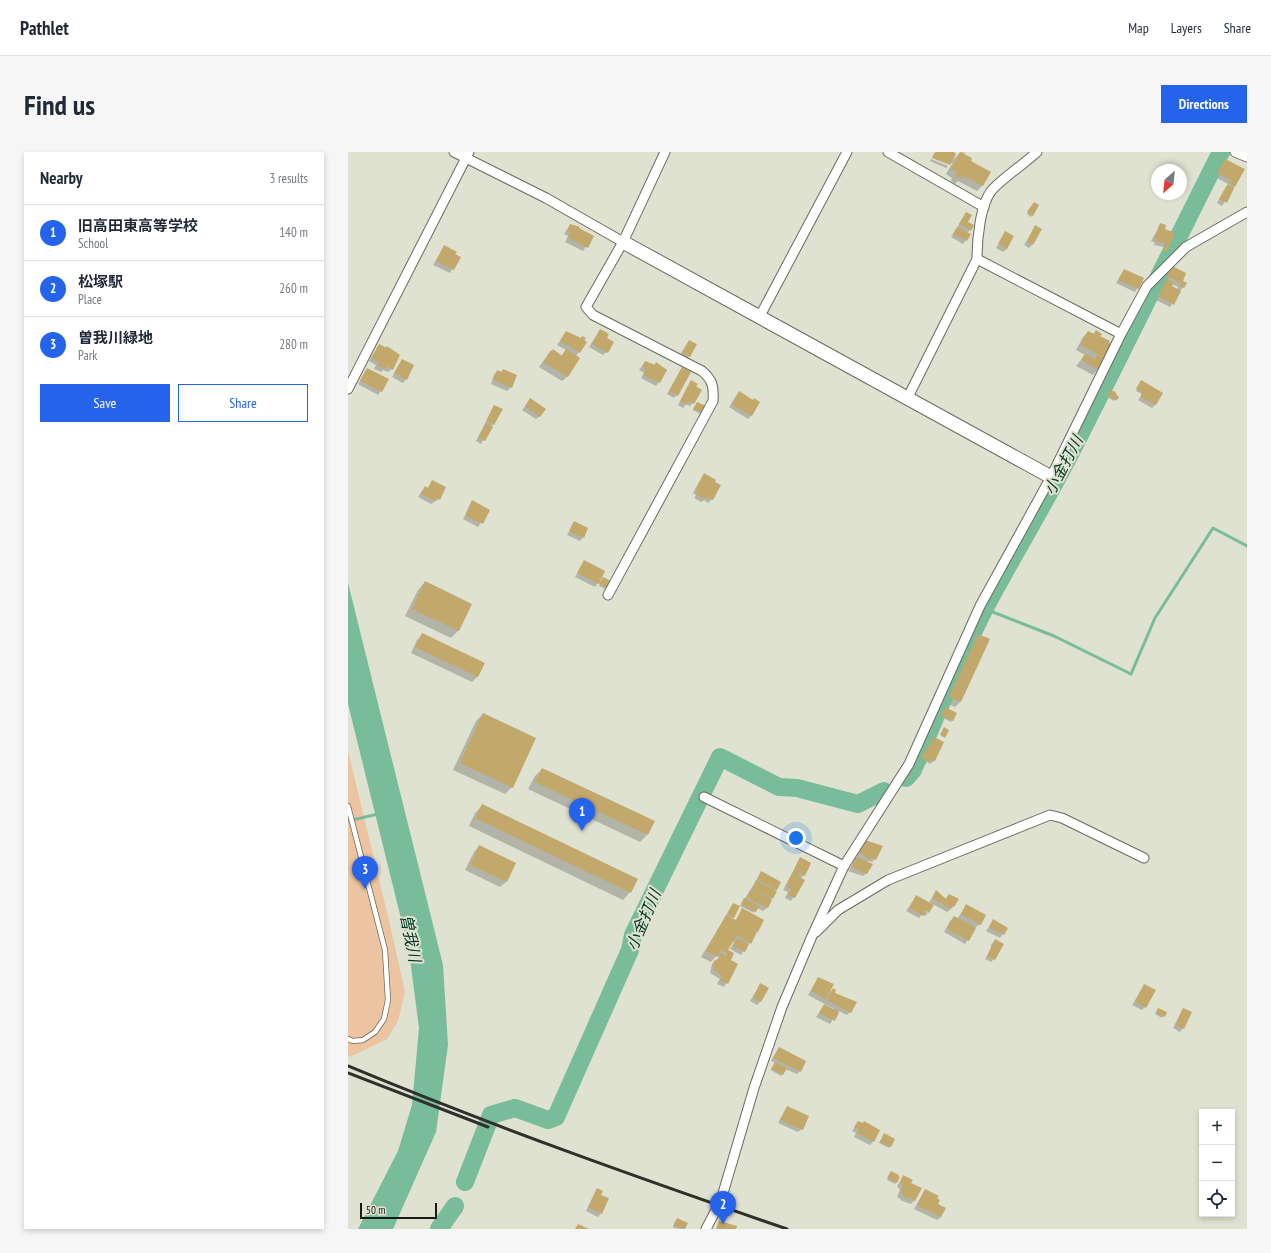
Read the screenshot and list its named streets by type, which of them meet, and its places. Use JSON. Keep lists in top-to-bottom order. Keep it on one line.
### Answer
{"water":["小金打川","曽我川"],"scale_bar":"50 m","north":"bottom left","page":{"header":"Pathlet","nav":["Map","Layers","Share"],"buttons":["Directions",["Save","Share"]],"title":"Find us","heading":["Nearby","3 results"],"list":[{"mark":"1","name":"旧高田東高等学校","note":"School","value":"140 m"},{"mark":"2","name":"松塚駅","note":"Place","value":"260 m"},{"mark":"3","name":"曽我川緑地","note":"Park","value":"280 m"}],"pins":["1","3","2"],"map_buttons":["+","−"],"scale":"50 m"}}
